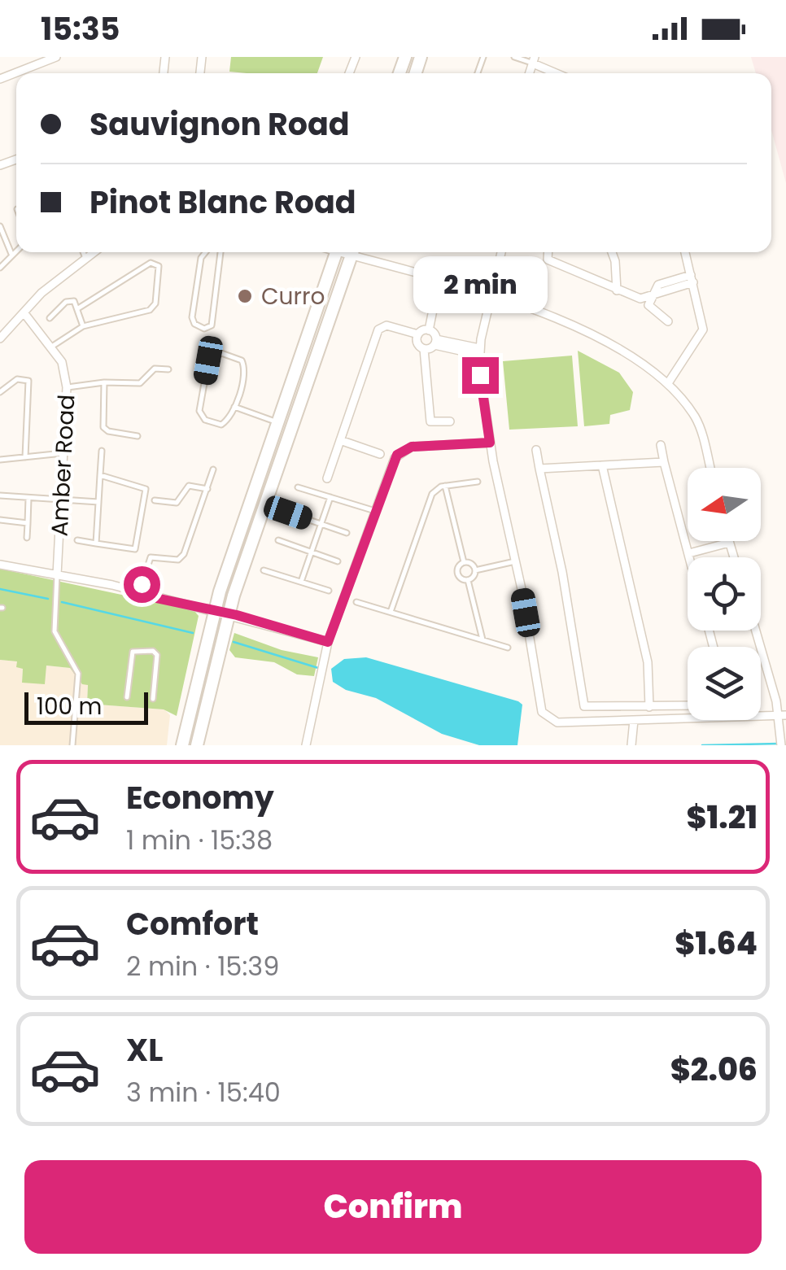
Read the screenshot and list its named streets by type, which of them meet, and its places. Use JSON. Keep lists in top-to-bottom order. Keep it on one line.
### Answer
{"streets":{"street":["Amber Road"]},"places":["Curro"],"scale_bar":"100 m","north":"left","page":{"status":"15:35","banner":["Sauvignon Road","Pinot Blanc Road"],"bubble":"2 min","scale":"100 m","list":[{"name":"Economy","note":"1 min · 15:38","value":"$1.21"},{"name":"Comfort","note":"2 min · 15:39","value":"$1.64"},{"name":"XL","note":"3 min · 15:40","value":"$2.06"}],"buttons":"Confirm"}}
